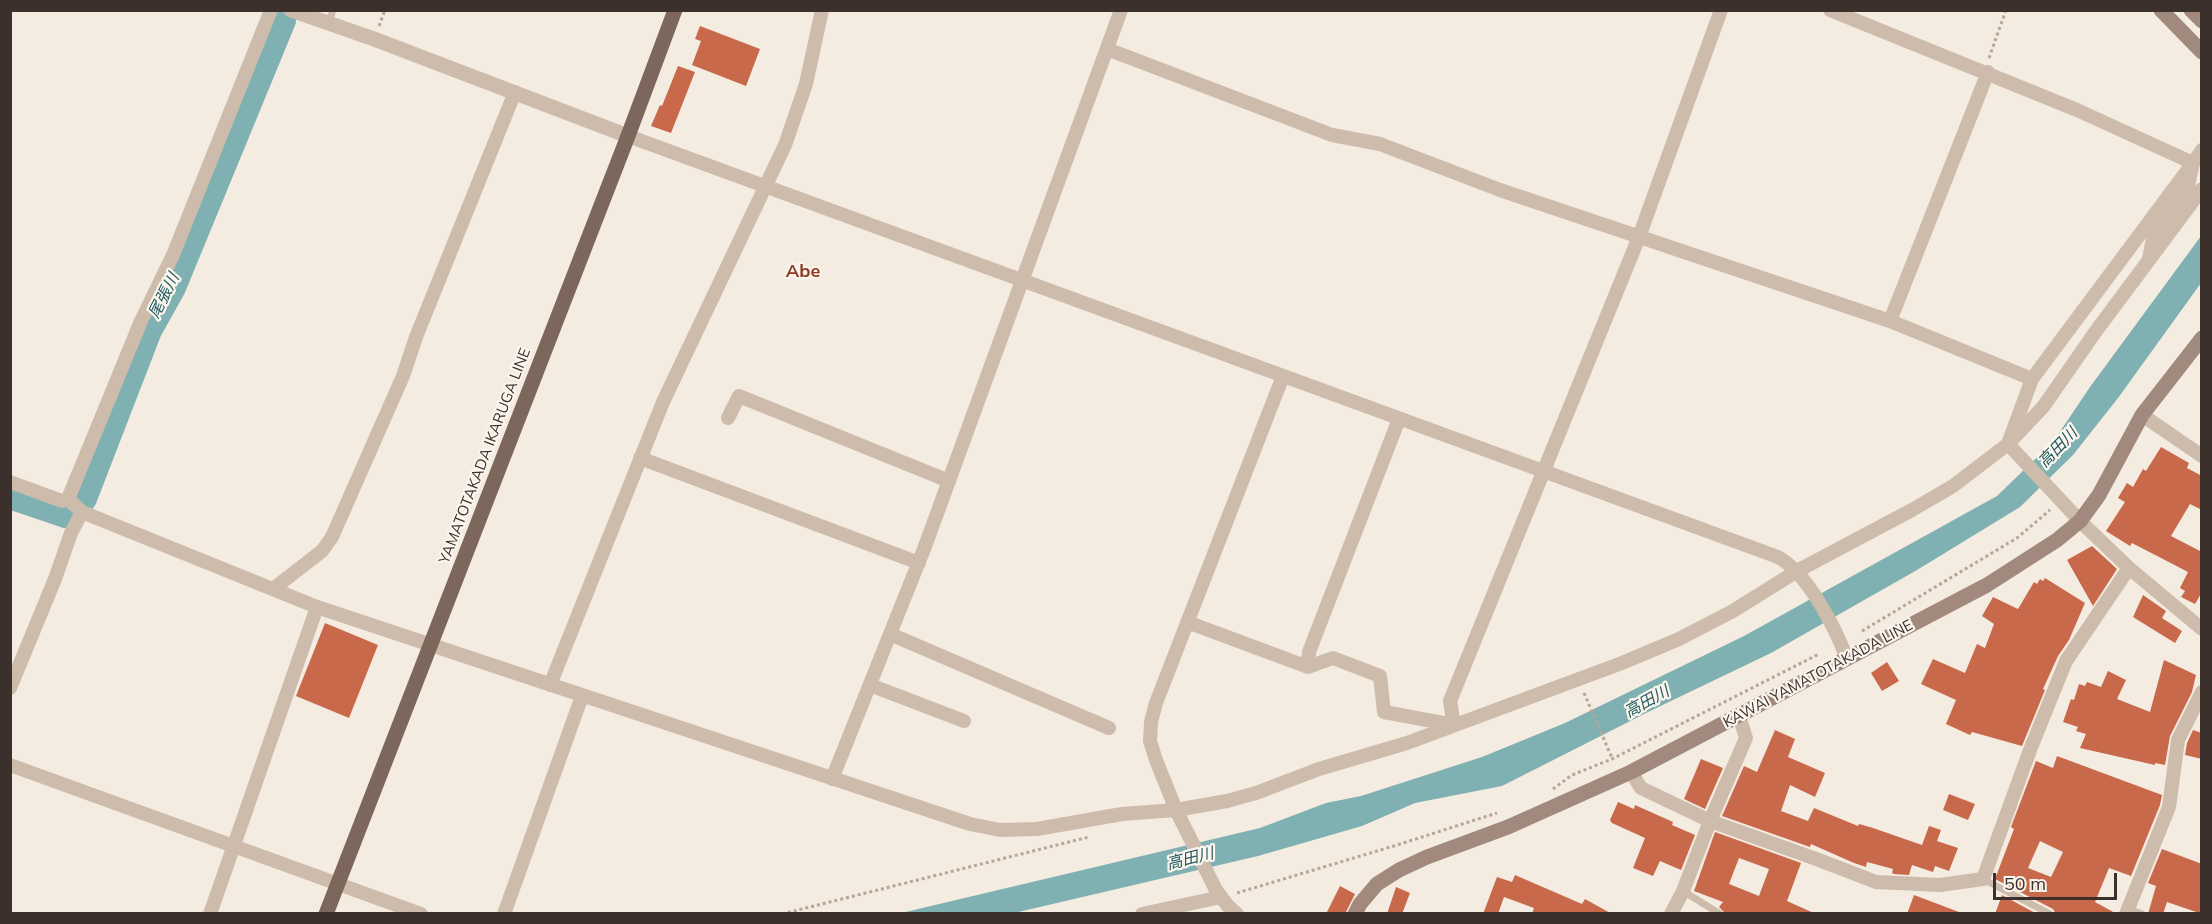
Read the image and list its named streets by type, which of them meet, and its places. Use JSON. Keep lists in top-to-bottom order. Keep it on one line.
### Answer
{"streets":{"main road":["YAMATOTAKADA IKARUGA LINE","KAWAI YAMATOTAKADA LINE"]},"districts":["Abe"],"water":["尾張川","高田川"],"scale_bar":"50 m"}
